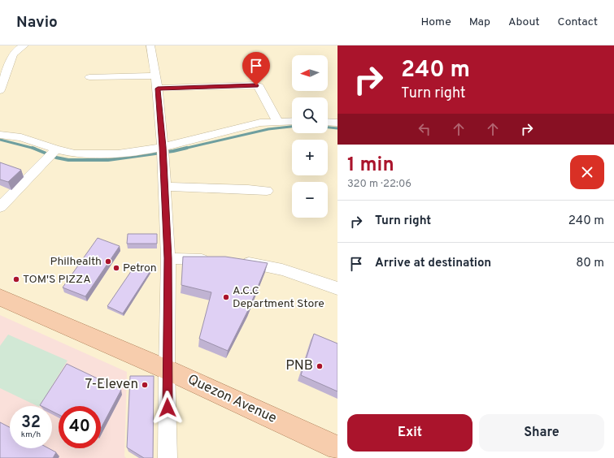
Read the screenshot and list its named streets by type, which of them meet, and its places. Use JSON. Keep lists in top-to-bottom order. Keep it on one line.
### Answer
{"streets":{"main road":["Quezon Avenue"]},"places":["Philhealth","Petron","TOM'S PIZZA","A.C.C Department Store","PNB","7-Eleven"],"north":"left","page":{"header":"Navio","nav":["Home","Map","About","Contact"],"turn":["240 m","Turn right"],"map_buttons":["+","−"],"heading":["1 min","320 m · 22:06"],"list":[{"name":"Turn right","value":"240 m"},{"name":"Arrive at destination","value":"80 m"}],"speed":"32 km/h","limit":"40","buttons":["Exit","Share"]}}
